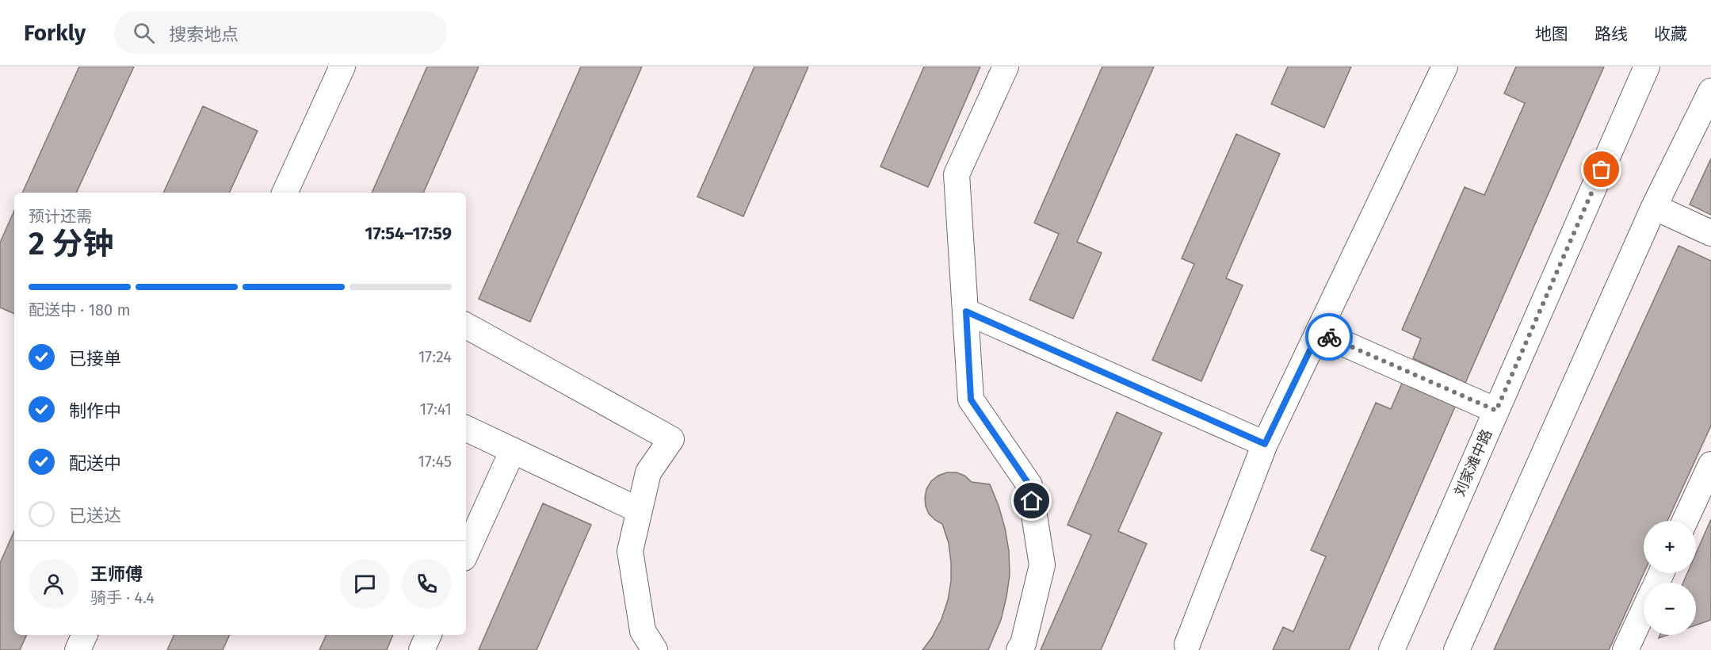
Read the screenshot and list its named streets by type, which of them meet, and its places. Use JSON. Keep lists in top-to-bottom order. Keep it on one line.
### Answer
{"streets":{"street":["刘家滩中路"]},"page":{"header":"Forkly","search":"搜索地点","nav":["地图","路线","收藏"],"heading":["2 分钟","预计还需","17:54–17:59"],"panel":["王师傅","骑手 · 4.4"],"bar":"配送中 · 180 m","list":[["已接单","17:24"],["制作中","17:41"],["配送中","17:45"],"已送达"],"map_buttons":["+","−"]}}
